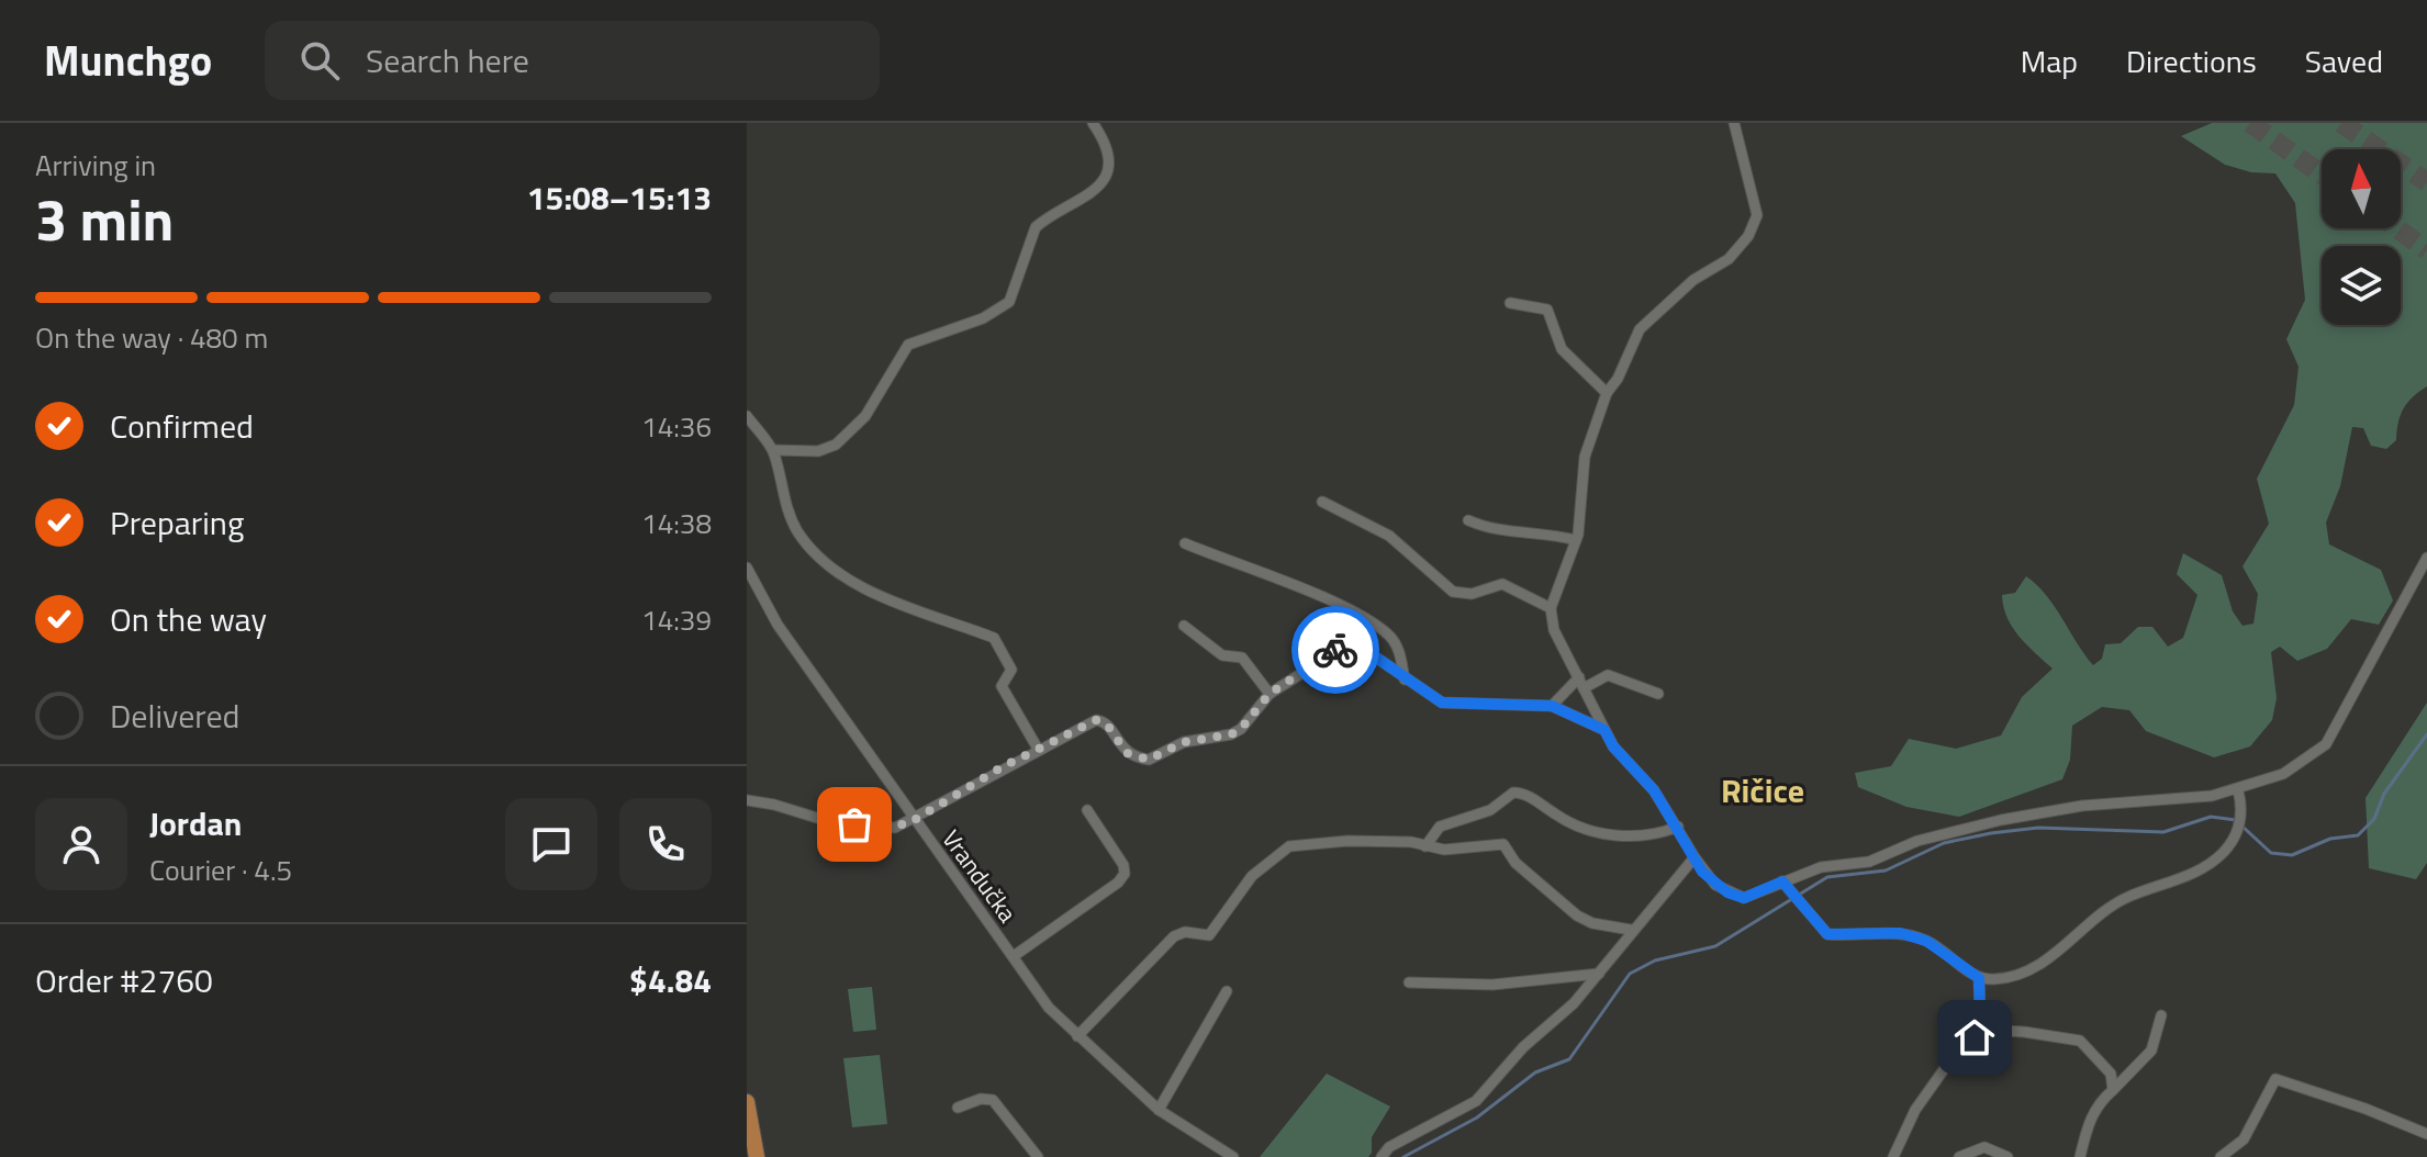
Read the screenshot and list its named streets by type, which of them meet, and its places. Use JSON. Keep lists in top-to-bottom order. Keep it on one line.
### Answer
{"streets":{"street":["Vrandučka"]},"districts":["Ričice"],"north":"top","page":{"header":"Munchgo","search":"Search here","nav":["Map","Directions","Saved"],"heading":["3 min","Arriving in","15:08–15:13"],"panel":["Jordan","Courier · 4.5","Order #2760","$4.84"],"bar":"On the way · 480 m","list":[["Confirmed","14:36"],["Preparing","14:38"],["On the way","14:39"],"Delivered"]}}
